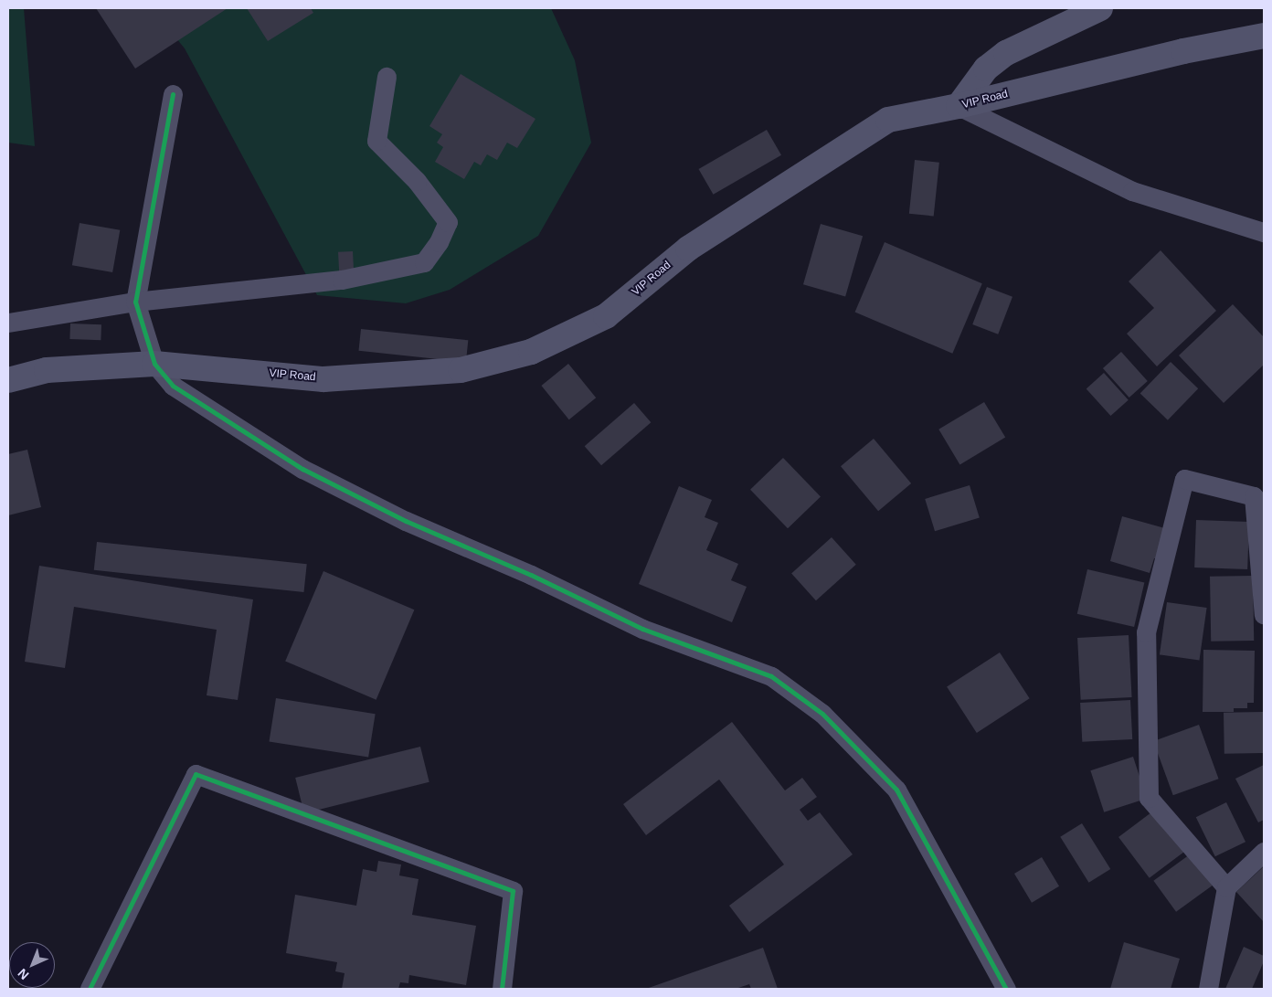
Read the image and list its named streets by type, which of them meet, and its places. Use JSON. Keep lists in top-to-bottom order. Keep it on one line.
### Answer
{"streets":{"main road":["VIP Road"]},"north":"bottom left"}
